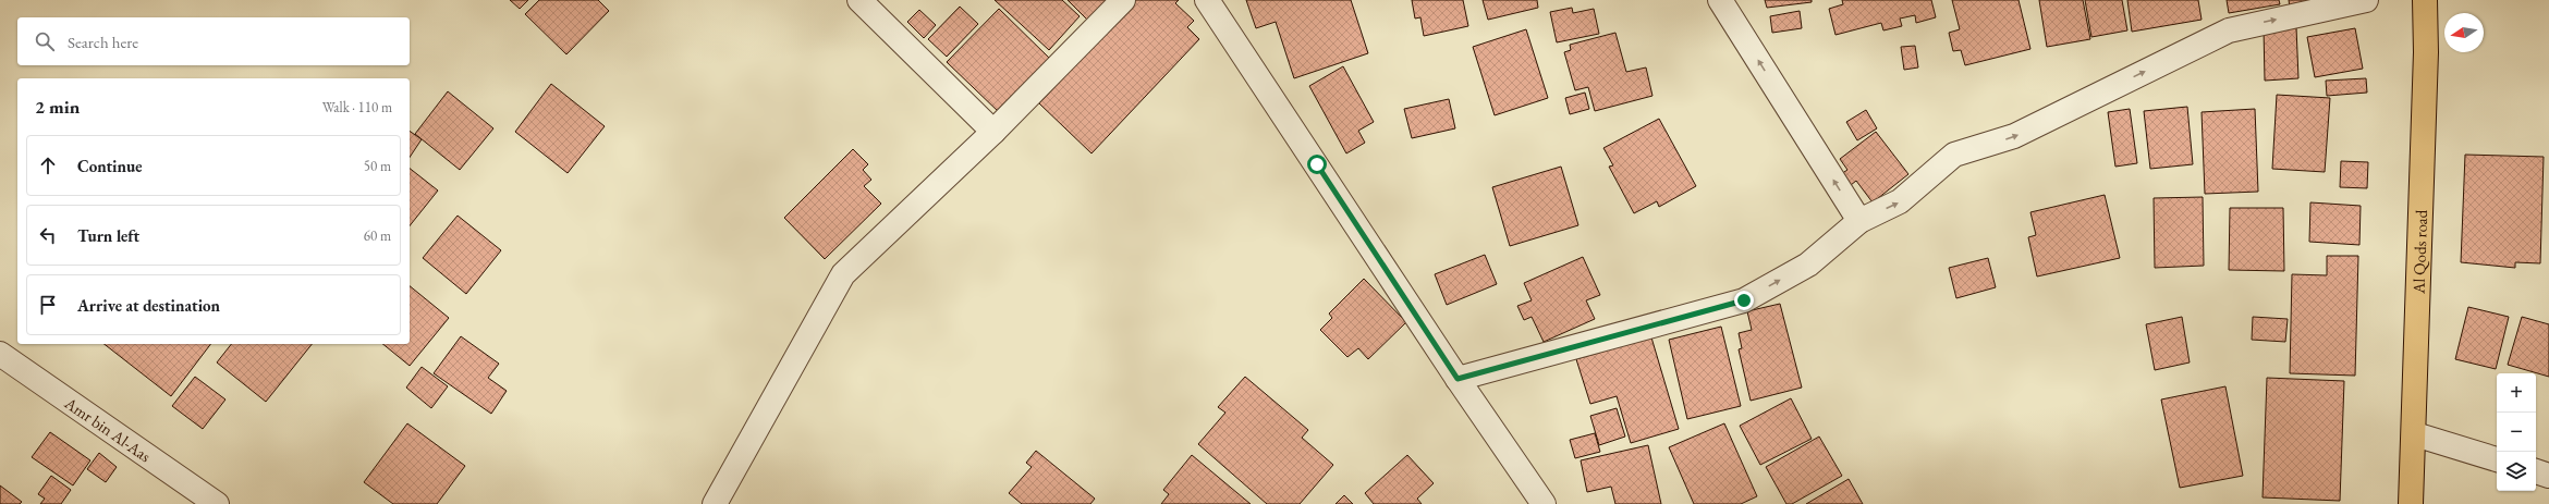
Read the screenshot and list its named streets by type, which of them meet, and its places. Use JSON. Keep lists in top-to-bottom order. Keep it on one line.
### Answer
{"streets":{"main road":["Al Qods road"],"street":["Amr bin Al-Aas"]},"north":"left","page":{"search":"Search here","heading":["2 min","Walk · 110 m"],"list":[["Continue","50 m"],["Turn left","60 m"],"Arrive at destination"],"map_buttons":["+","−"]}}
